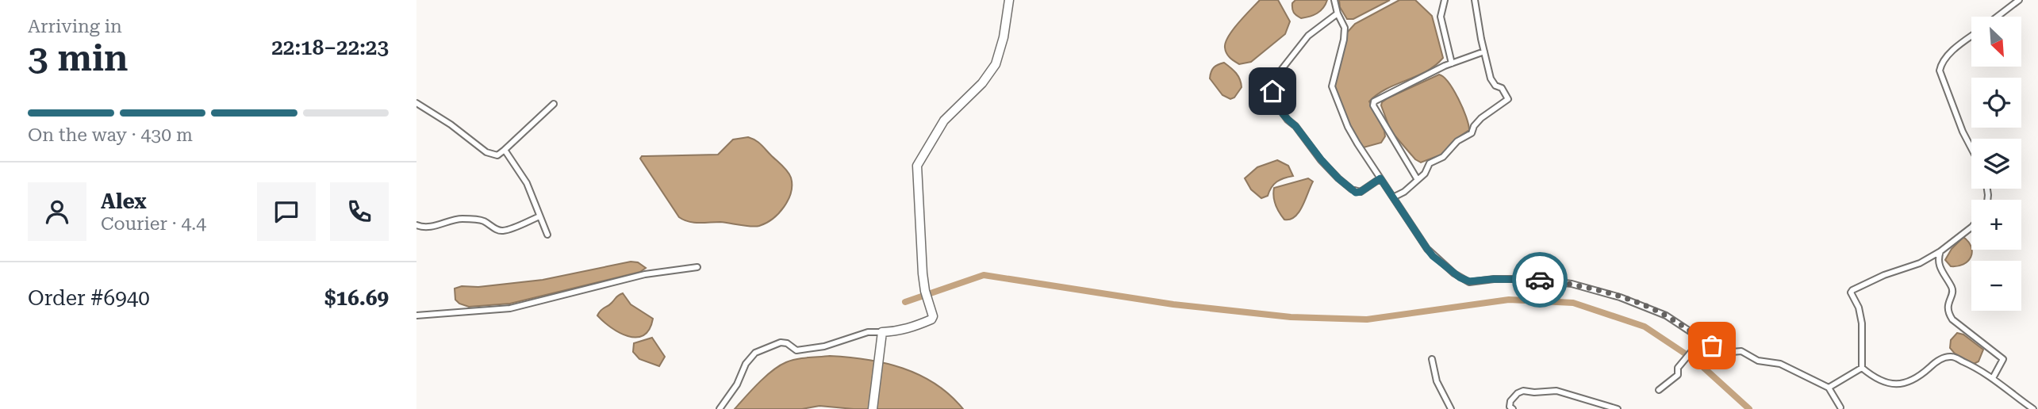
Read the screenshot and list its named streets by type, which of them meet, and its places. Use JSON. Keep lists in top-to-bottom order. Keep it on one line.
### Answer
{"north":"bottom right","page":{"heading":["3 min","Arriving in","22:18–22:23"],"panel":["Alex","Courier · 4.4","Order #6940","$16.69"],"map_buttons":["+","−"],"bar":"On the way · 430 m"}}
